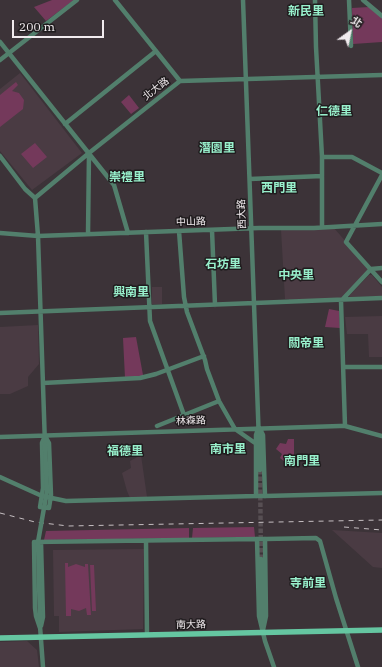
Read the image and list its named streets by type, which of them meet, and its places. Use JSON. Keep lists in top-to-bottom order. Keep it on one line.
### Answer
{"streets":{"main road":["南大路"],"street":["北大路","西大路","中山路","林森路"]},"crossings":[["北大路","西大路"],["西大路","中山路"],["西大路","林森路"]],"districts":["新民里","仁德里","潛園里","崇禮里","西門里","石坊里","中央里","興南里","關帝里","南市里","福德里","南門里","寺前里"],"scale_bar":"200 m","north":"top right"}
